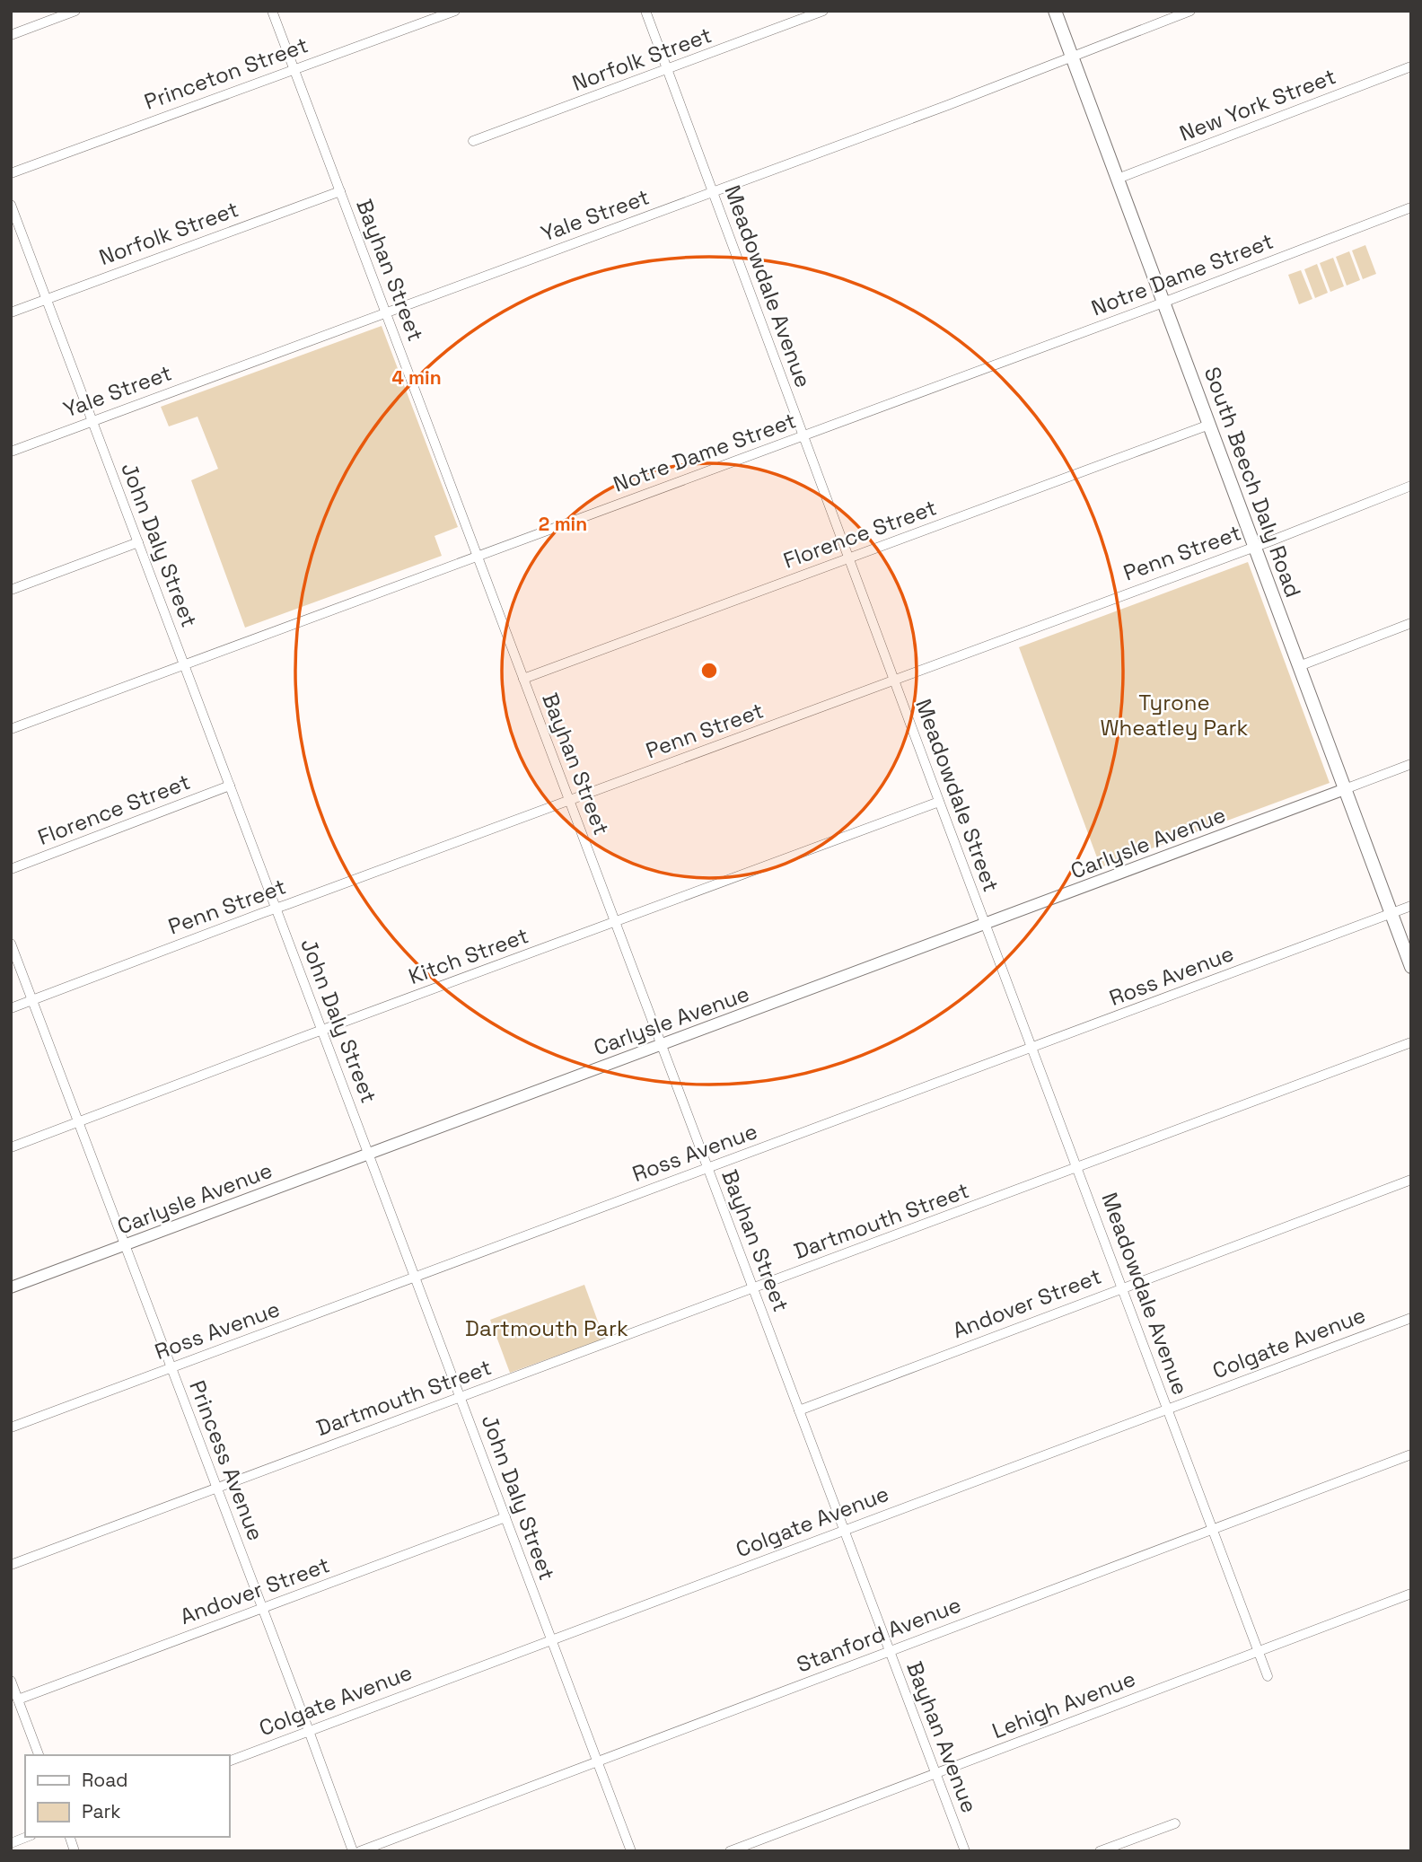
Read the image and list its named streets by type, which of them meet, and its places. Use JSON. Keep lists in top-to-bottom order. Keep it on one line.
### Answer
{"streets":{"main road":["South Beech Daly Road"],"street":["Norfolk Street","Princeton Street","New York Street","Yale Street","Bayhan Street","Notre Dame Street","Meadowdale Avenue","Florence Street","John Daly Street","Penn Street","Meadowdale Street","Carlysle Avenue","Kitch Street","Ross Avenue","Dartmouth Street","Andover Street","Colgate Avenue","Princess Avenue","Stanford Avenue","Lehigh Avenue","Bayhan Avenue"]},"crossings":[["Norfolk Street","Bayhan Street"],["Norfolk Street","Meadowdale Avenue"],["Norfolk Street","John Daly Street"],["Princeton Street","Bayhan Street"],["New York Street","South Beech Daly Road"],["Yale Street","Bayhan Street"],["Yale Street","Meadowdale Avenue"],["Yale Street","South Beech Daly Road"],["Yale Street","John Daly Street"],["Bayhan Street","Notre Dame Street"],["Bayhan Street","Florence Street"],["Bayhan Street","Penn Street"],["Bayhan Street","Carlysle Avenue"],["Bayhan Street","Kitch Street"],["Bayhan Street","Ross Avenue"],["Bayhan Street","Dartmouth Street"],["Bayhan Street","Andover Street"],["Bayhan Street","Colgate Avenue"],["Bayhan Street","Bayhan Avenue"],["Notre Dame Street","Meadowdale Avenue"],["Notre Dame Street","South Beech Daly Road"],["Notre Dame Street","John Daly Street"],["Meadowdale Avenue","Florence Street"],["Meadowdale Avenue","Penn Street"],["Meadowdale Avenue","Meadowdale Street"],["Meadowdale Avenue","Carlysle Avenue"],["Meadowdale Avenue","Ross Avenue"],["Meadowdale Avenue","Dartmouth Street"],["Meadowdale Avenue","Andover Street"],["Meadowdale Avenue","Colgate Avenue"],["Meadowdale Avenue","Stanford Avenue"],["Meadowdale Avenue","Lehigh Avenue"],["South Beech Daly Road","Florence Street"],["South Beech Daly Road","Penn Street"],["South Beech Daly Road","Carlysle Avenue"],["South Beech Daly Road","Ross Avenue"],["Florence Street","John Daly Street"],["John Daly Street","Penn Street"],["John Daly Street","Carlysle Avenue"],["John Daly Street","Kitch Street"],["John Daly Street","Ross Avenue"],["John Daly Street","Dartmouth Street"],["John Daly Street","Andover Street"],["John Daly Street","Colgate Avenue"],["John Daly Street","Stanford Avenue"],["Penn Street","Meadowdale Street"],["Penn Street","Princess Avenue"],["Meadowdale Street","Carlysle Avenue"],["Meadowdale Street","Kitch Street"],["Carlysle Avenue","Princess Avenue"],["Kitch Street","Princess Avenue"],["Ross Avenue","Princess Avenue"],["Dartmouth Street","Princess Avenue"],["Andover Street","Princess Avenue"],["Colgate Avenue","Princess Avenue"],["Colgate Avenue","Bayhan Avenue"],["Stanford Avenue","Bayhan Avenue"],["Lehigh Avenue","Bayhan Avenue"]],"parks":["Tyrone Wheatley Park","Dartmouth Park"],"legend":["Road","Park"],"rings":["4 min","2 min"]}
